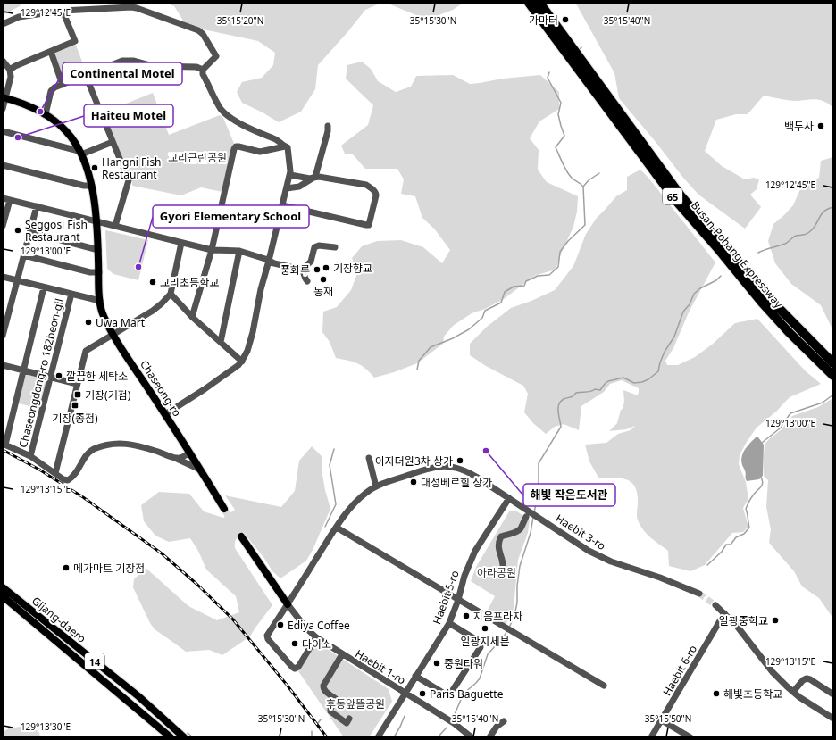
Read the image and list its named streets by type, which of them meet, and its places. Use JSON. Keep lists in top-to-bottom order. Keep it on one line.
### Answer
{"streets":{"highway":["65","Busan-Pohang Expressway"],"main road":["Chaseong-ro","Gijang-daero","14"],"street":["Chaseongdong-ro 182beon-gil","Haebit 3-ro","Haebit 5-ro","Haebit 1-ro","Haebit 6-ro"]},"crossings":[["Haebit 3-ro","Haebit 5-ro"],["Haebit 3-ro","Haebit 1-ro"],["Haebit 5-ro","Haebit 1-ro"]],"parks":["교리근린공원","아라공원","후동앞뜰공원"],"places":{"other":["가마터","Continental Motel","백두사","Haiteu Motel","Hangni Fish Restaurant","Seggosi Fish Restaurant","Gyori Elementary School","기장향교","풍화루","동재","교리초등학교","Uwa Mart","깔끔한 세탁소","해빛 작은도서관","이지더원3차 상가","대성베르힐 상가","메가마트 기장점","지음프라자","일광중학교","Ediya Coffee","일광지세븐","다이소","중원타워","Paris Baguette","해빛초등학교"],"transit":["기장(기점)","기장(종점)"]},"coordinates":["129°12'45\"E","35°15'20\"N","35°15'30\"N","35°15'40\"N","129°13'00\"E","129°13'15\"E","35°15'50\"N","129°13'30\"E"]}
